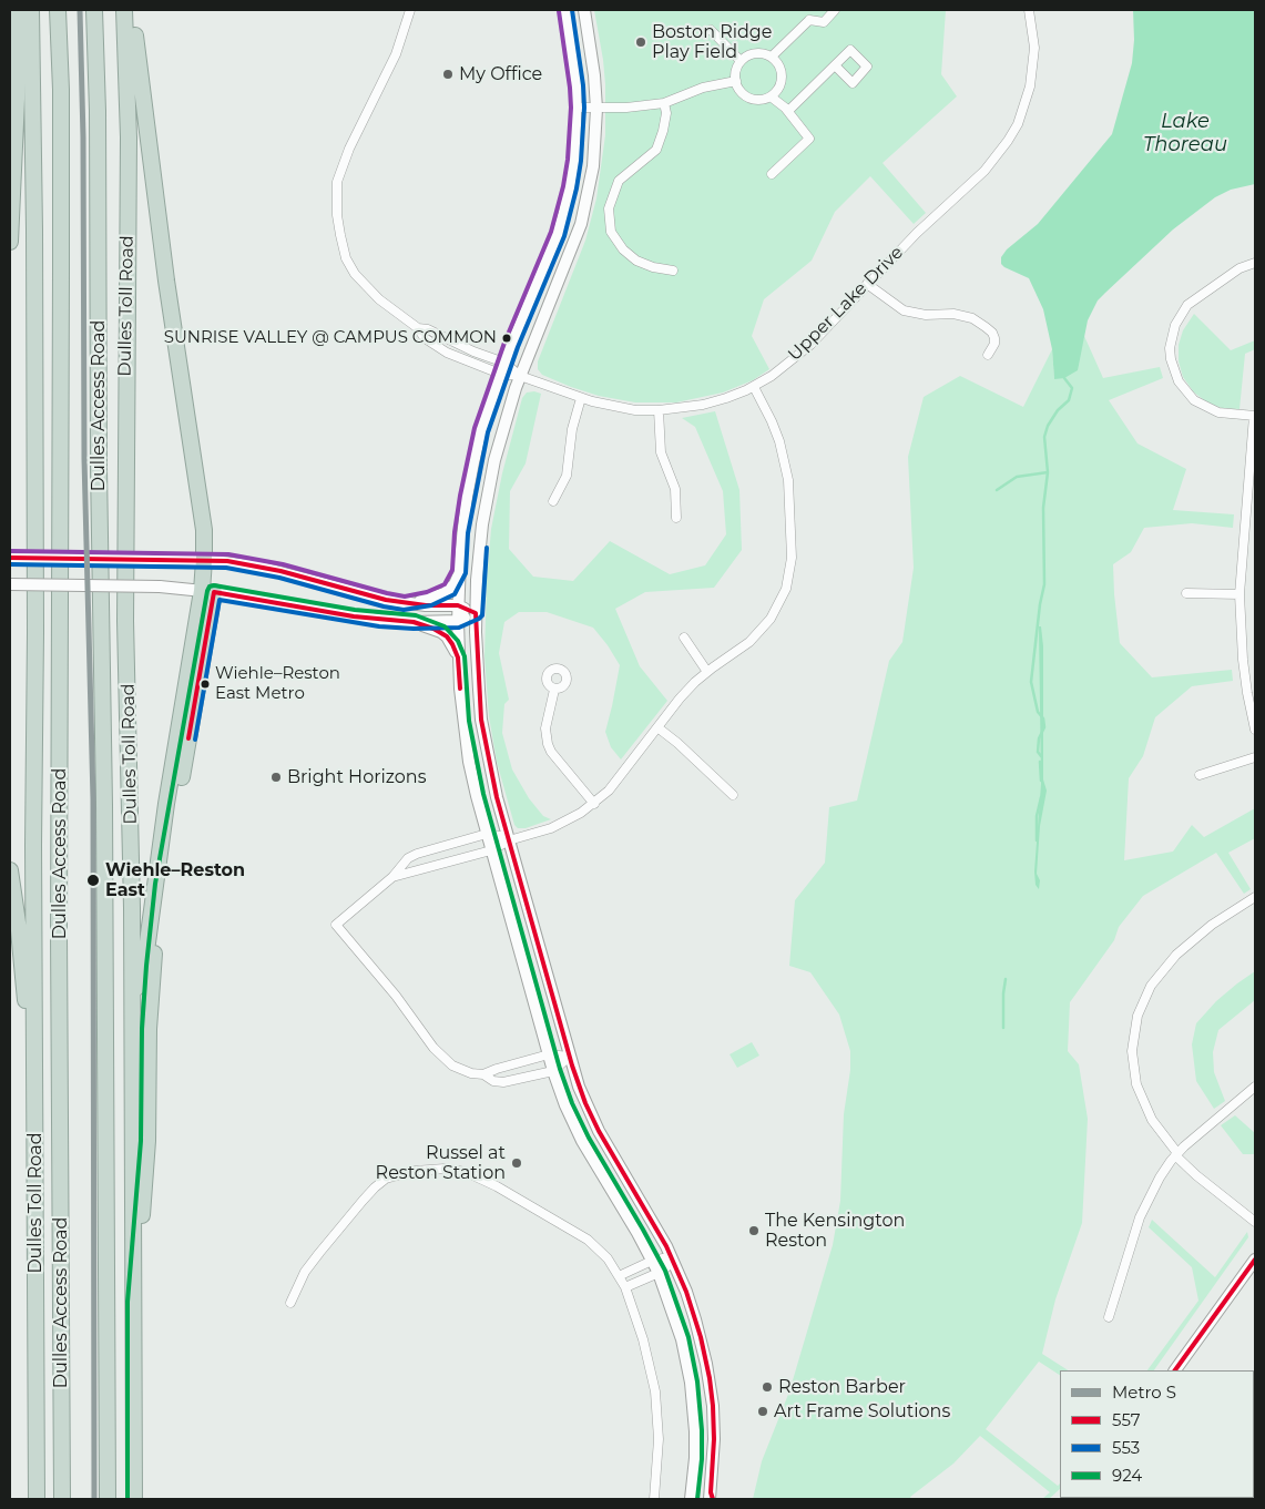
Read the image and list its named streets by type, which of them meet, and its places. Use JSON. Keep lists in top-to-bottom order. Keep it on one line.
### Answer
{"streets":{"highway":["Dulles Toll Road","Dulles Access Road"],"street":["Upper Lake Drive"]},"water":["Lake Thoreau"],"places":["Boston Ridge Play Field","My Office","SUNRISE VALLEY @ CAMPUS COMMON","Wiehle–Reston East Metro","Bright Horizons","Wiehle–Reston East","Russel at Reston Station","The Kensington Reston","Reston Barber","Art Frame Solutions"],"lines":["metro line S","transit line 553","transit line 557","transit line 924"],"legend":["Metro S","557","553","924"]}
